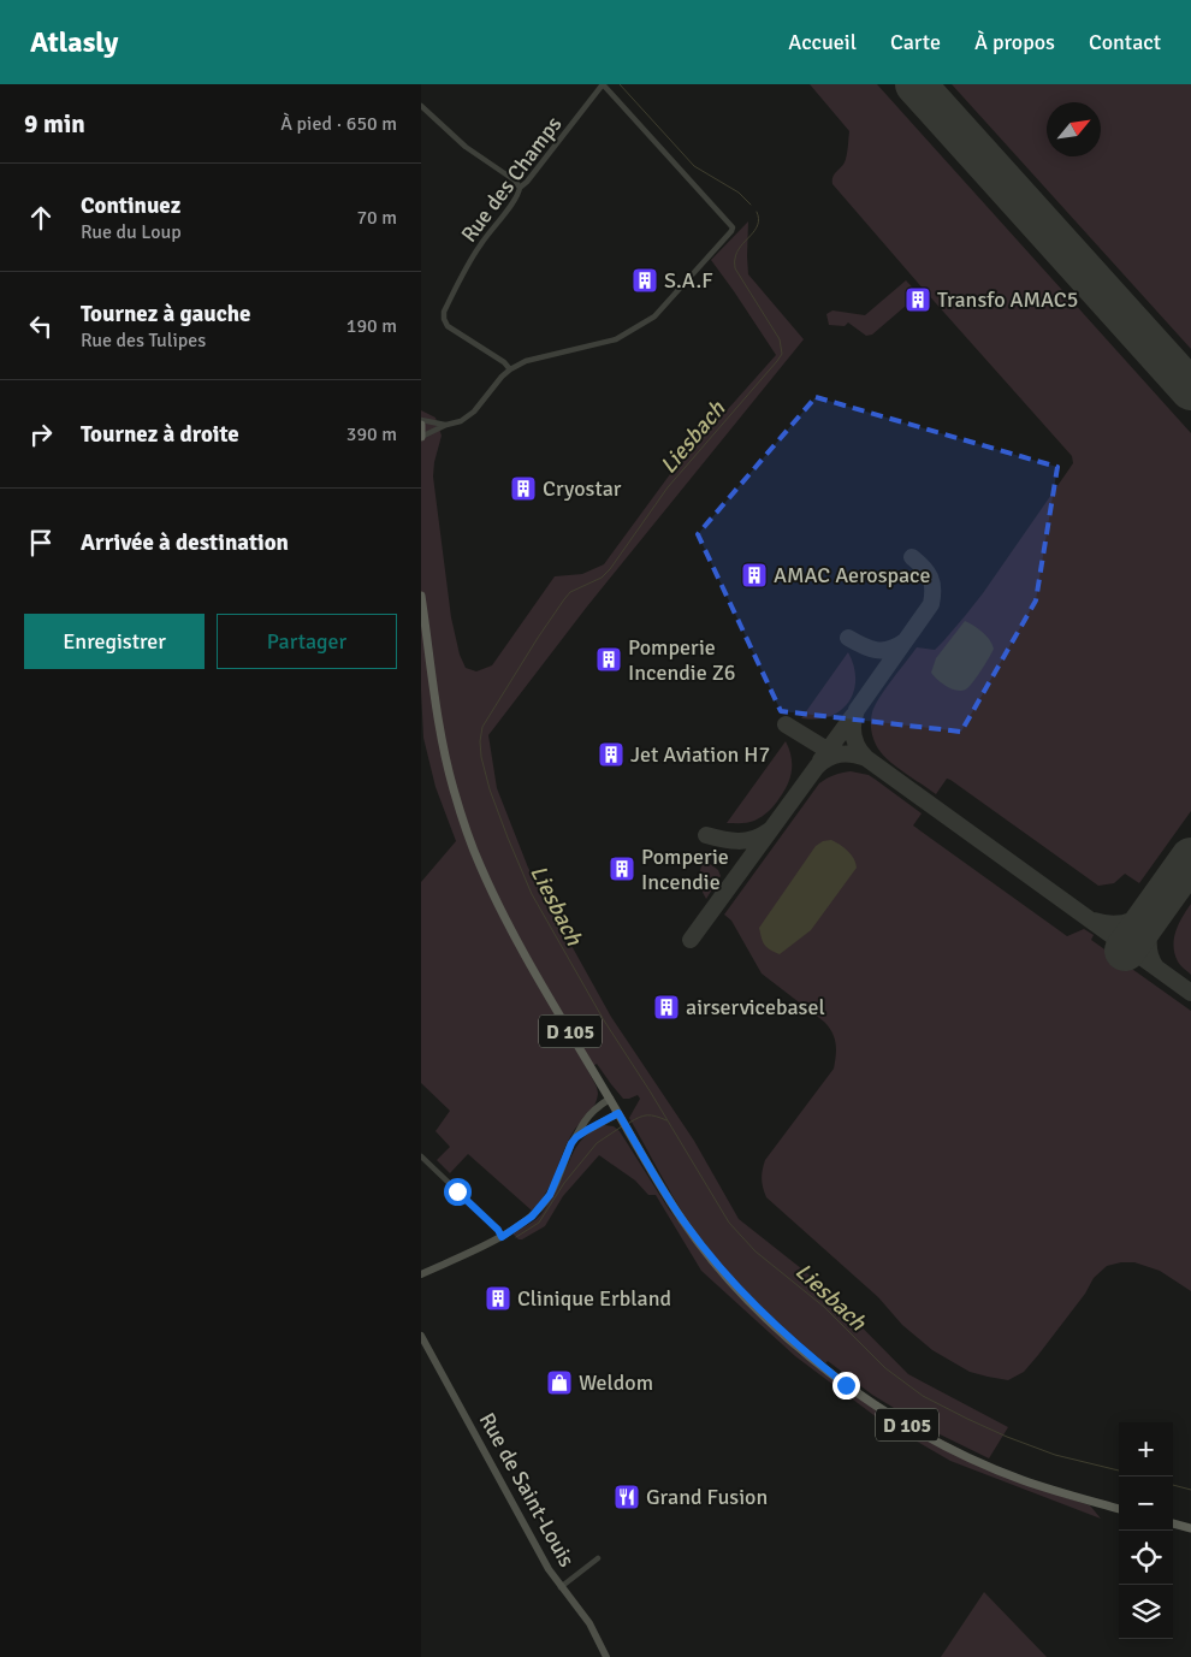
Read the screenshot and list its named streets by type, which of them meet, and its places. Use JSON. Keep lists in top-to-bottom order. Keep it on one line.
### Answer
{"streets":{"main road":["D 105","Rue de Saint-Louis"],"street":["Rue des Champs"]},"water":["Liesbach"],"places":{"building":["S.A.F","Transfo AMAC5","Cryostar","AMAC Aerospace","Pomperie Incendie Z6","Jet Aviation H7","Pomperie Incendie","airservicebasel","Clinique Erbland"],"shop":["Weldom"],"restaurant":["Grand Fusion"]},"north":"top right","page":{"header":"Atlasly","nav":["Accueil","Carte","À propos","Contact"],"heading":["9 min","À pied · 650 m"],"list":[["Continuez","Rue du Loup","70 m"],["Tournez à gauche","Rue des Tulipes","190 m"],["Tournez à droite","390 m"],"Arrivée à destination"],"buttons":["Enregistrer","Partager"],"map_buttons":["+","−"]}}
